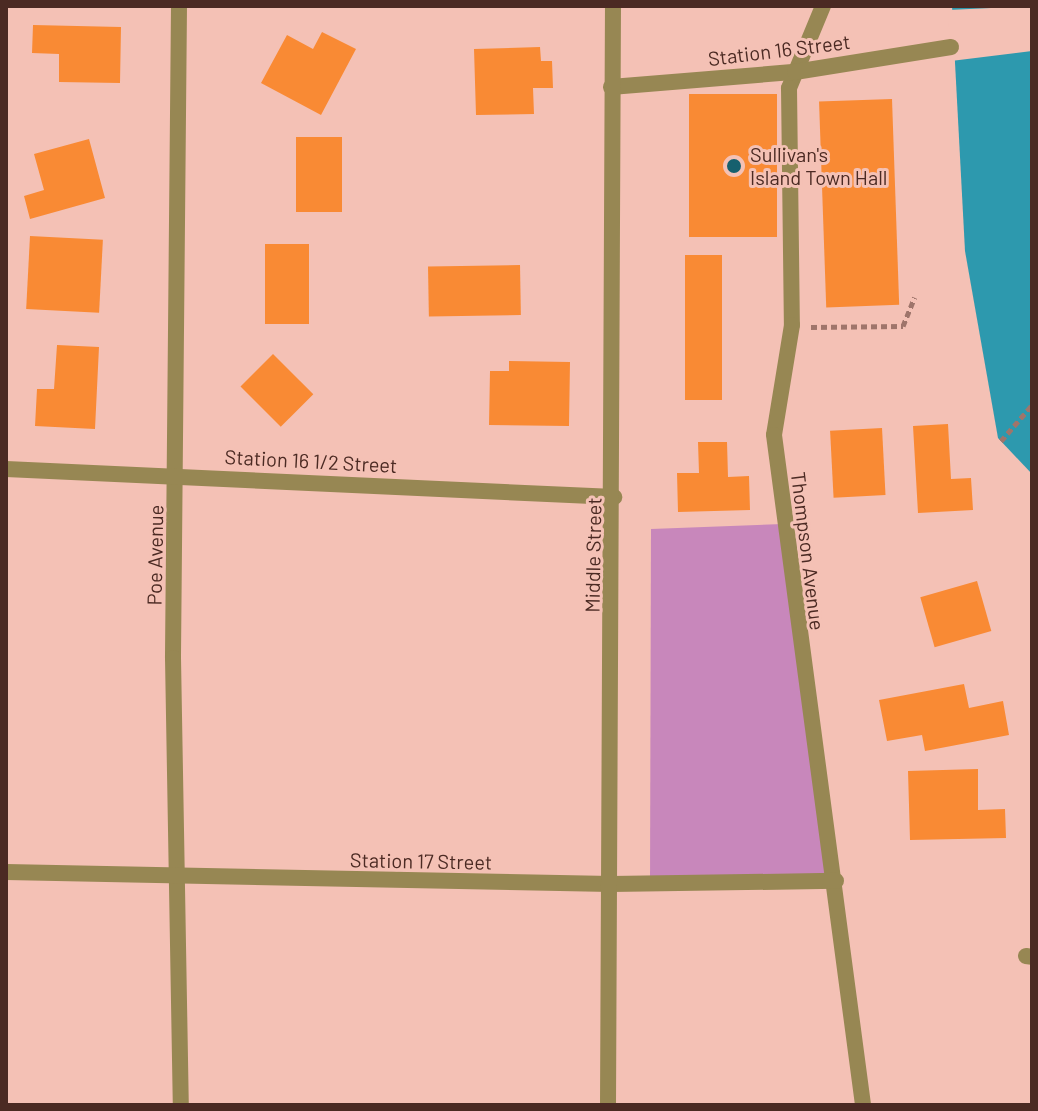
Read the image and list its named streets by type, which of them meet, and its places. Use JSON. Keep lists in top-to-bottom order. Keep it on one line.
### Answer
{"streets":{"street":["Station 16 Street","Station 16 1/2 Street","Thompson Avenue","Poe Avenue","Middle Street","Station 17 Street"]},"crossings":[["Station 16 Street","Thompson Avenue"],["Station 16 Street","Middle Street"],["Station 16 1/2 Street","Poe Avenue"],["Station 16 1/2 Street","Middle Street"],["Thompson Avenue","Station 17 Street"],["Poe Avenue","Station 17 Street"],["Middle Street","Station 17 Street"]],"places":["Sullivan's Island Town Hall"]}
